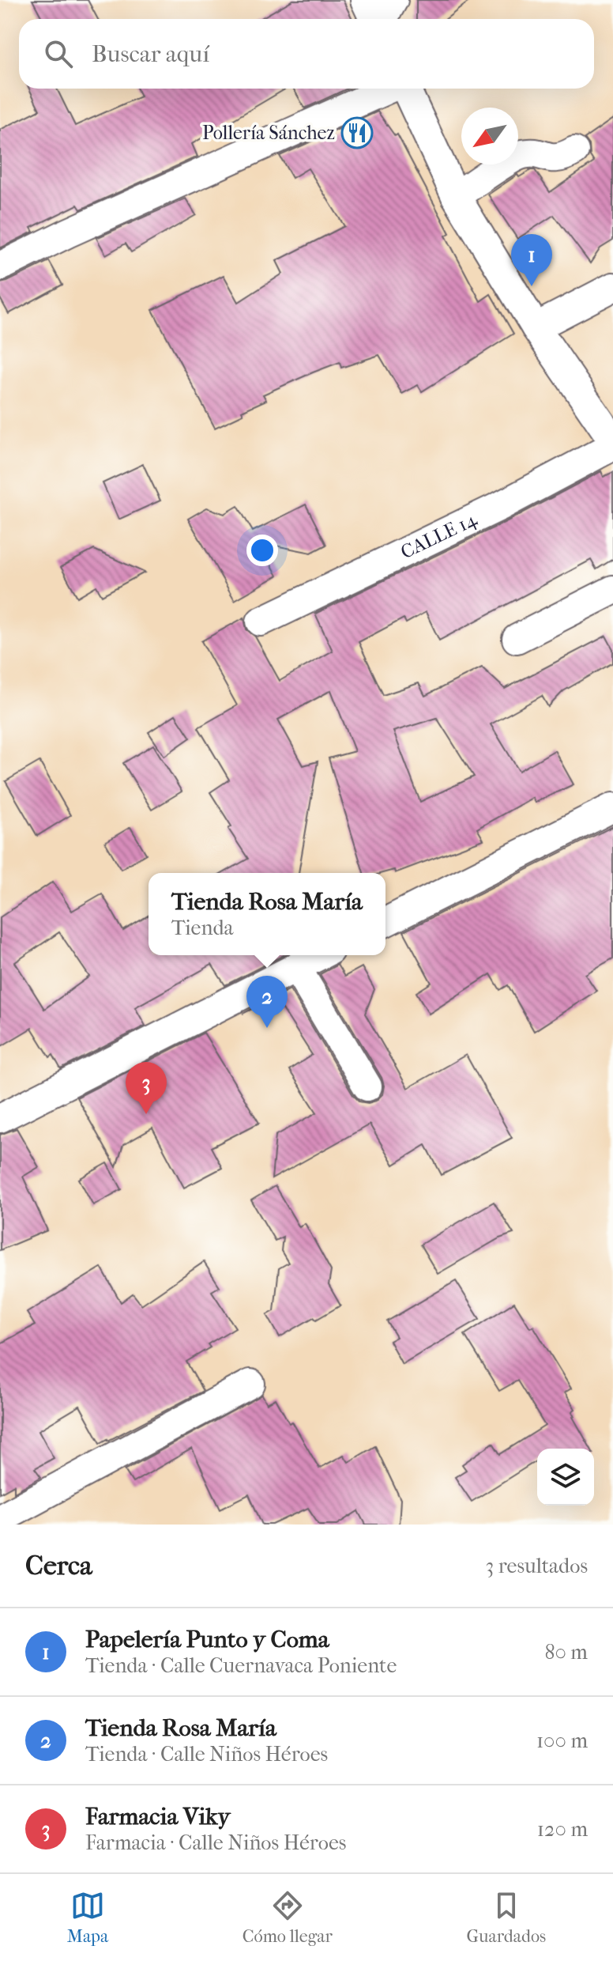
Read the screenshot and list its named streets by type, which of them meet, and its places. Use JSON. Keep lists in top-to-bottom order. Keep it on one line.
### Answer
{"streets":{"street":["CALLE 14"]},"places":{"restaurant":["Pollería Sánchez"]},"north":"bottom left","page":{"search":"Buscar aquí","pins":["1","2","3"],"popup":["Tienda Rosa María","Tienda"],"heading":["Cerca","3 resultados"],"list":[{"mark":"1","name":"Papelería Punto y Coma","note":"Tienda · Calle Cuernavaca Poniente","value":"80 m"},{"mark":"2","name":"Tienda Rosa María","note":"Tienda · Calle Niños Héroes","value":"100 m"},{"mark":"3","name":"Farmacia Viky","note":"Farmacia · Calle Niños Héroes","value":"120 m"}],"nav":["Mapa","Cómo llegar","Guardados"]}}
